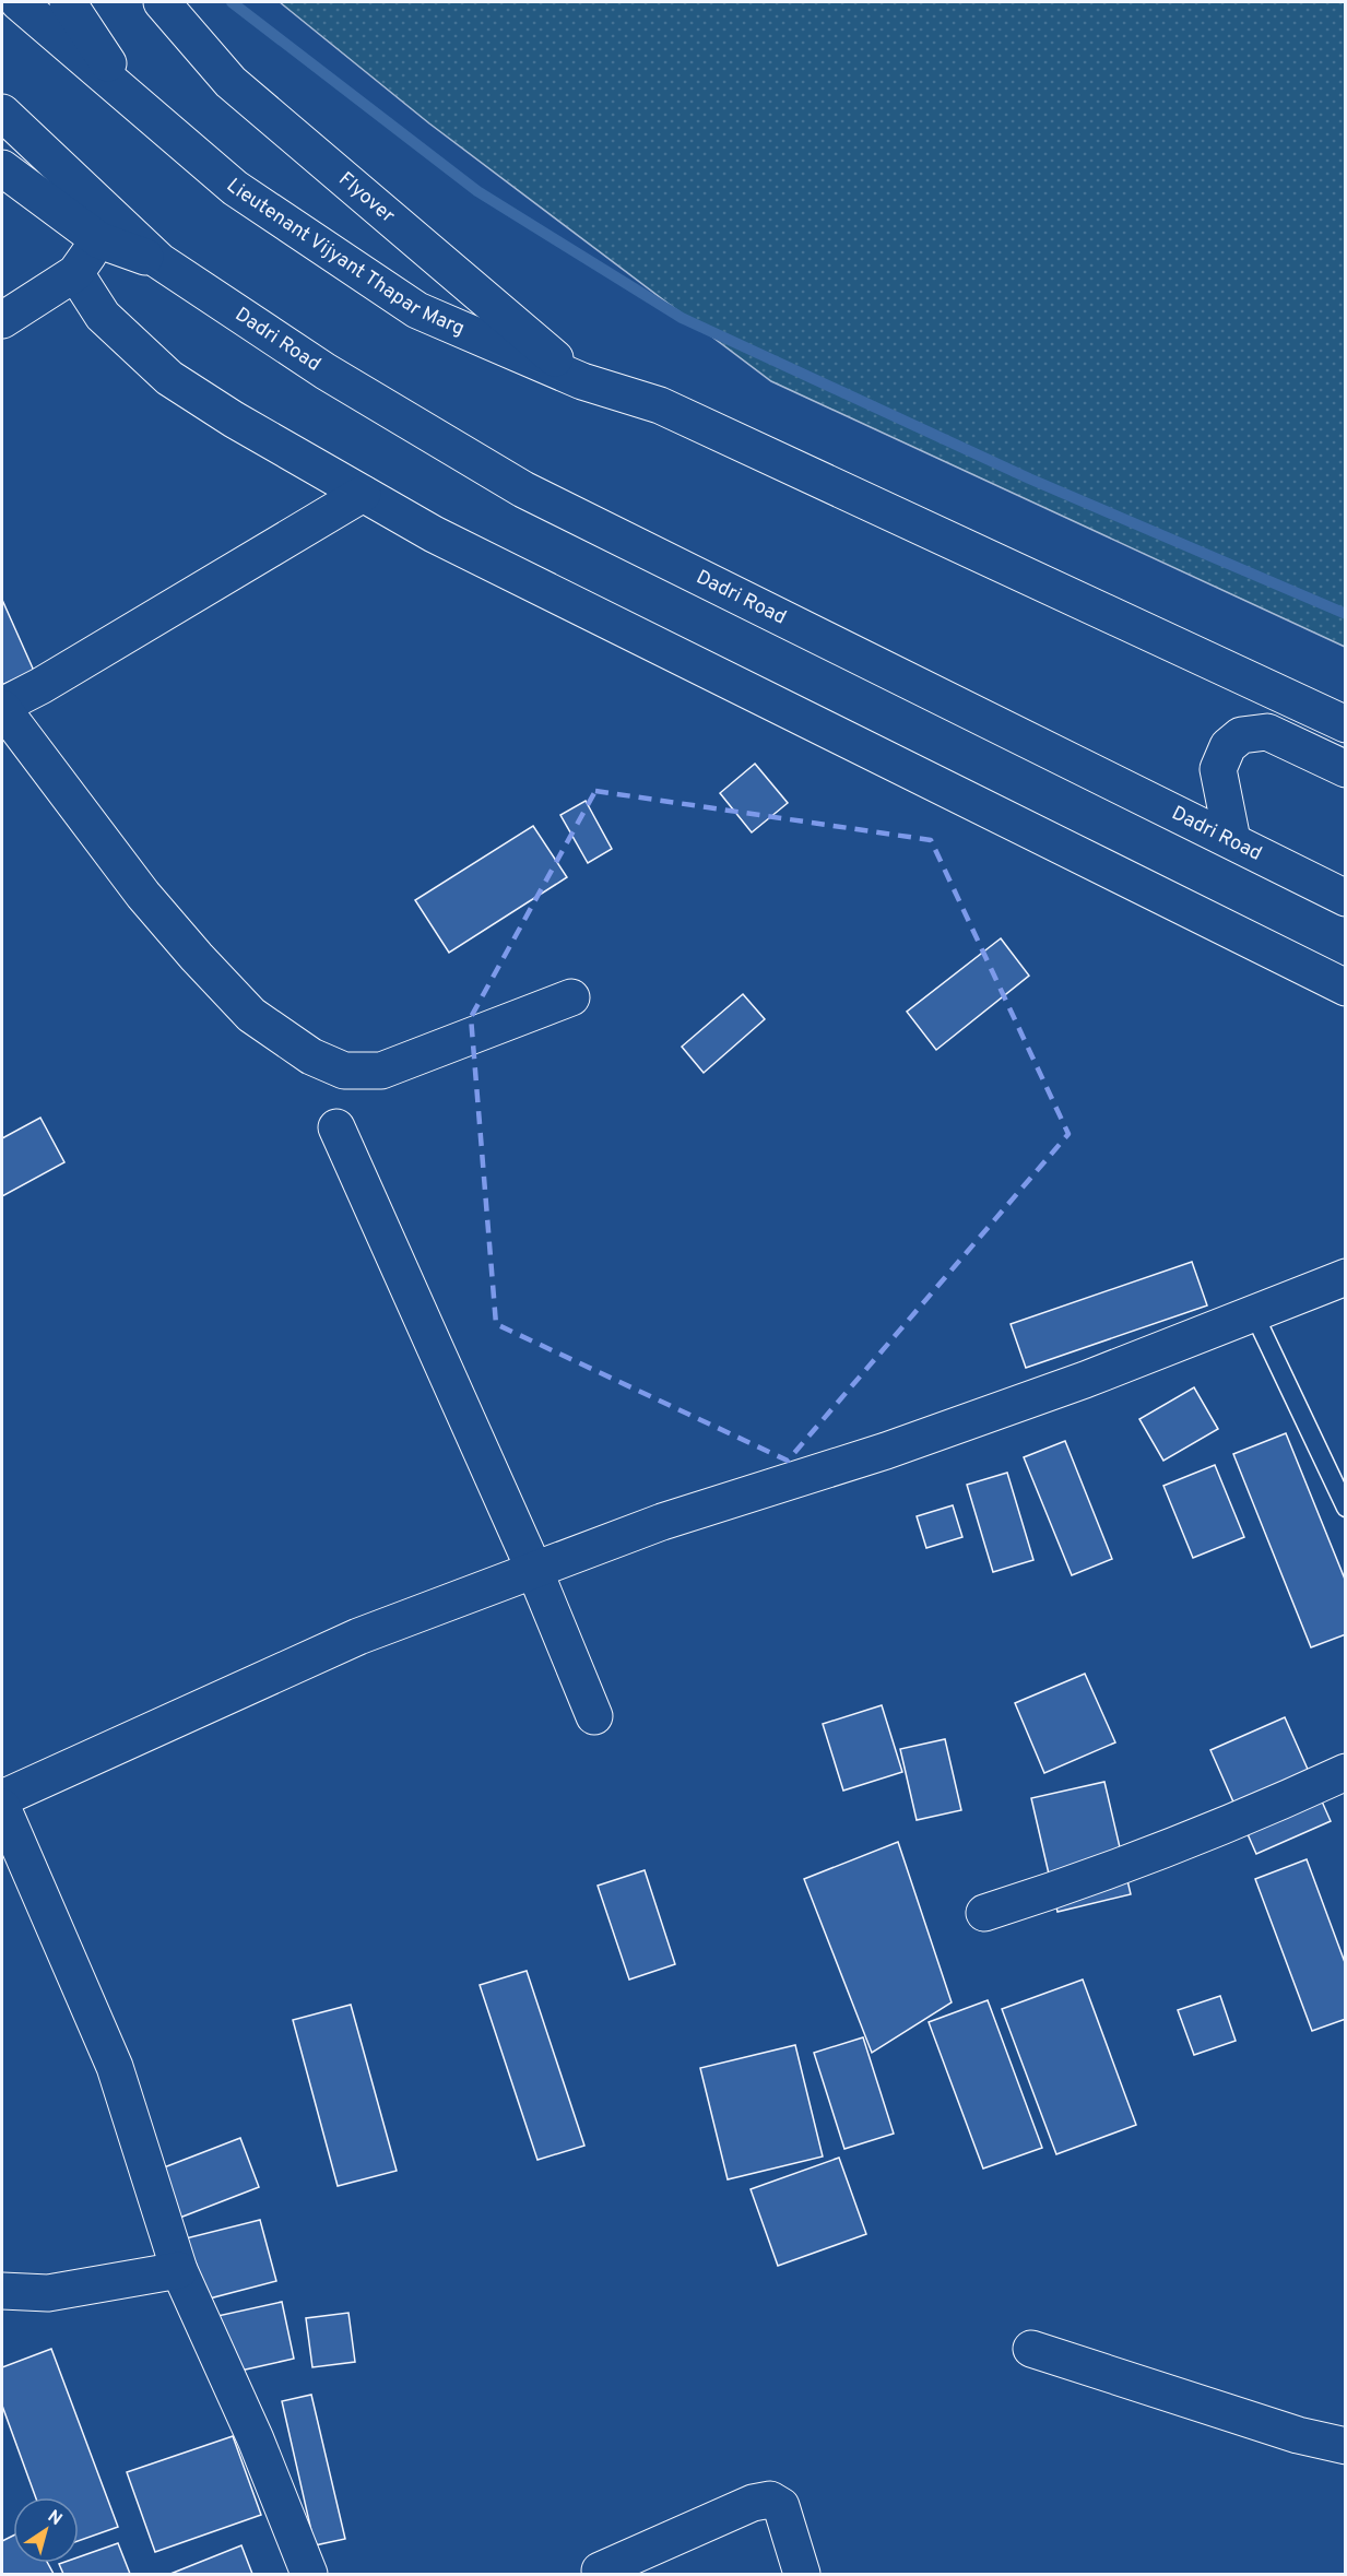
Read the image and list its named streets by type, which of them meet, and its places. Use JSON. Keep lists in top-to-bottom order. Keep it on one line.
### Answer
{"streets":{"street":["Flyover","Lieutenant Vijyant Thapar Marg","Dadri Road"]},"crossings":[["Flyover","Lieutenant Vijyant Thapar Marg"]],"north":"top right"}
